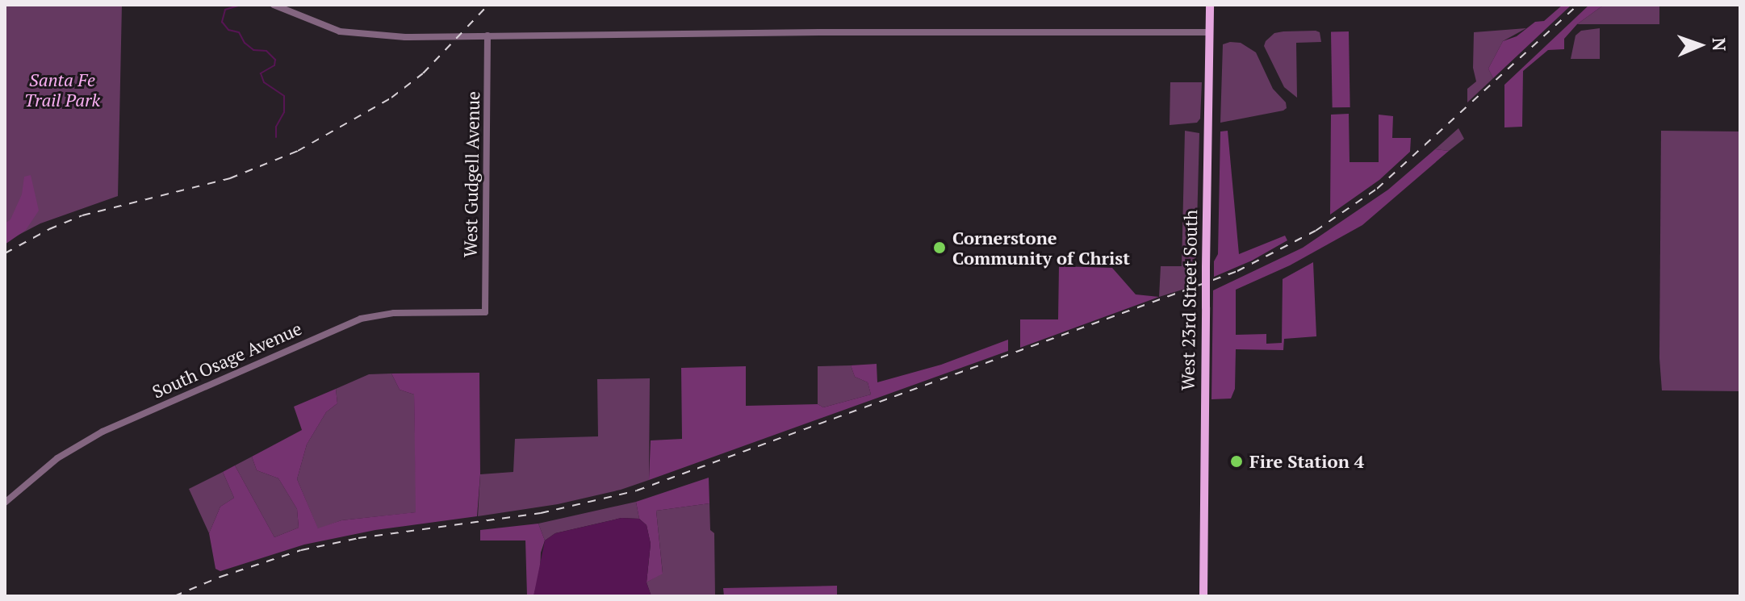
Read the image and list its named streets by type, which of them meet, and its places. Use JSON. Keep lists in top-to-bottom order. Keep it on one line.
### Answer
{"streets":{"main road":["West 23rd Street South"],"street":["West Gudgell Avenue","South Osage Avenue"]},"crossings":[["West Gudgell Avenue","South Osage Avenue"]],"parks":["Santa Fe Trail Park"],"places":["Cornerstone Community of Christ","Fire Station 4"],"north":"right"}
